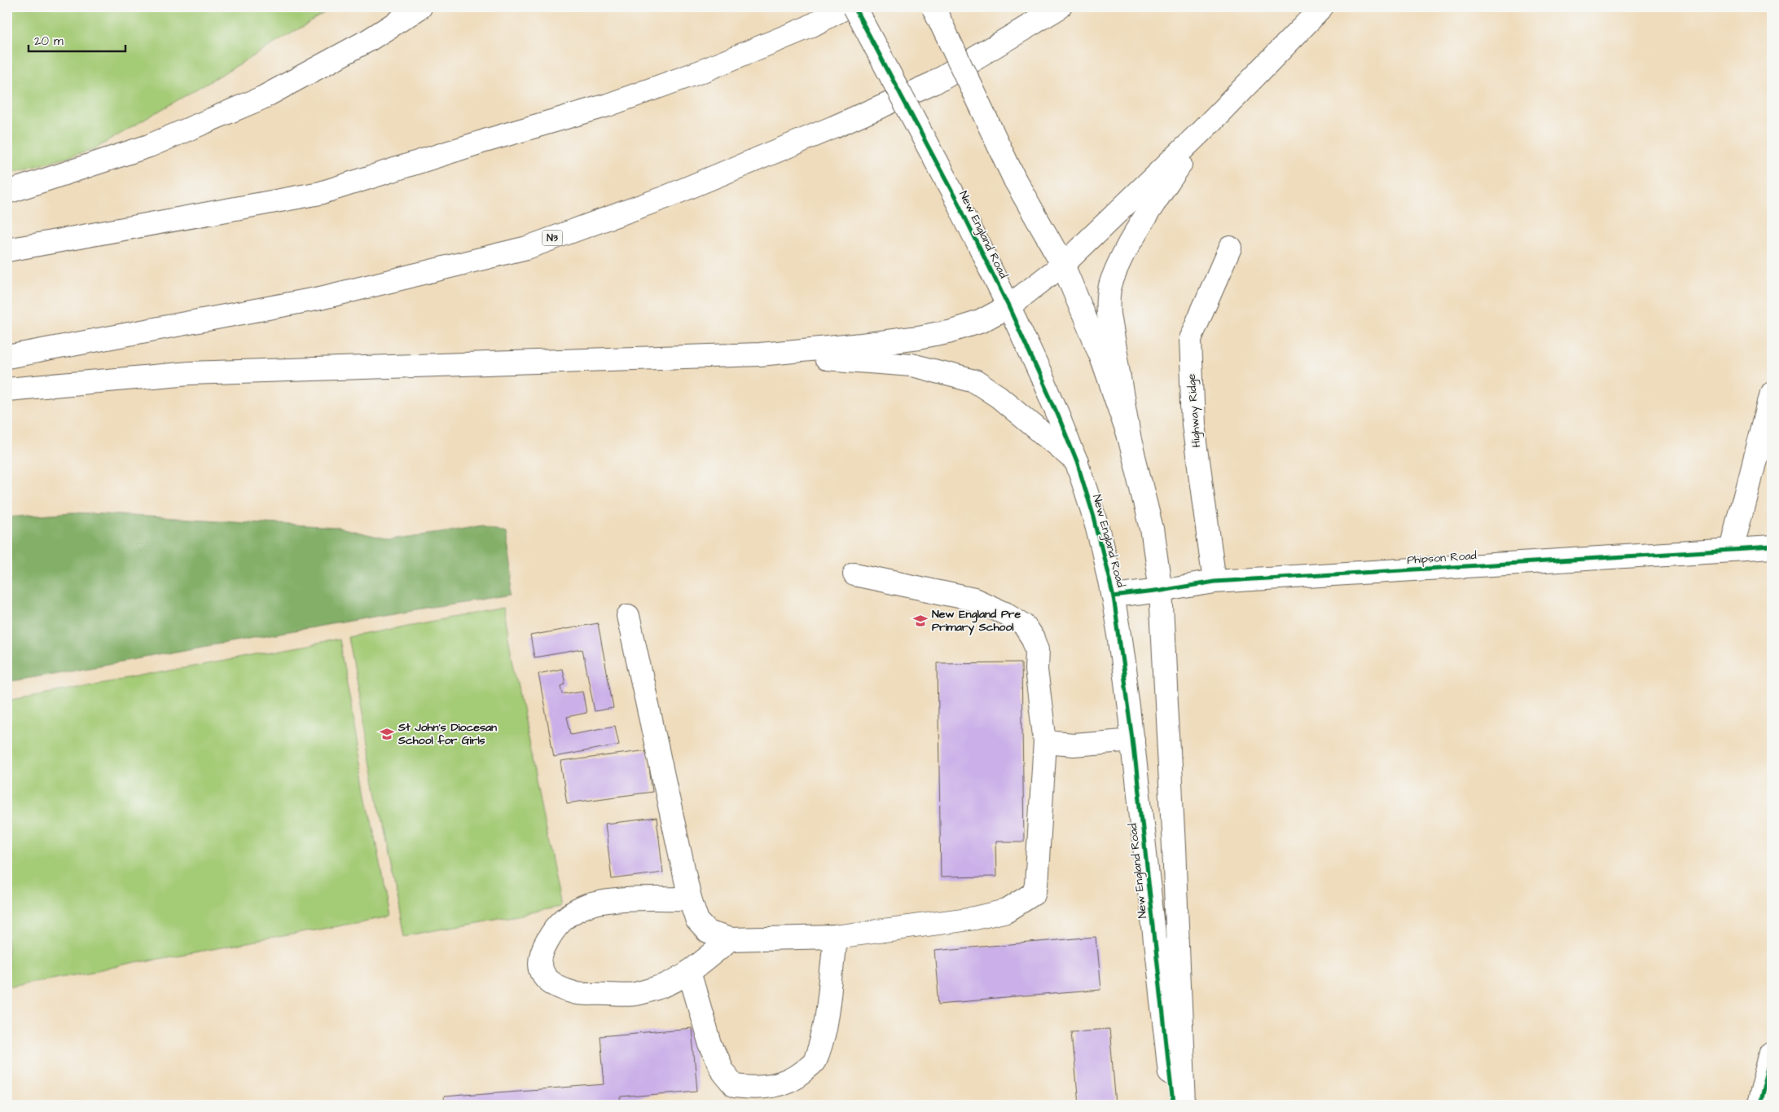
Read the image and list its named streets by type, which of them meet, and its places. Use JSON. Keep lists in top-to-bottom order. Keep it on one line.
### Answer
{"streets":{"main road":["New England Road","N3","Highway Ridge","Phipson Road"]},"crossings":[["New England Road","Phipson Road"],["Highway Ridge","Phipson Road"]],"places":{"school or university":["New England Pre Primary School","St John's Diocesan School for Girls"]},"scale_bar":"20 m"}
